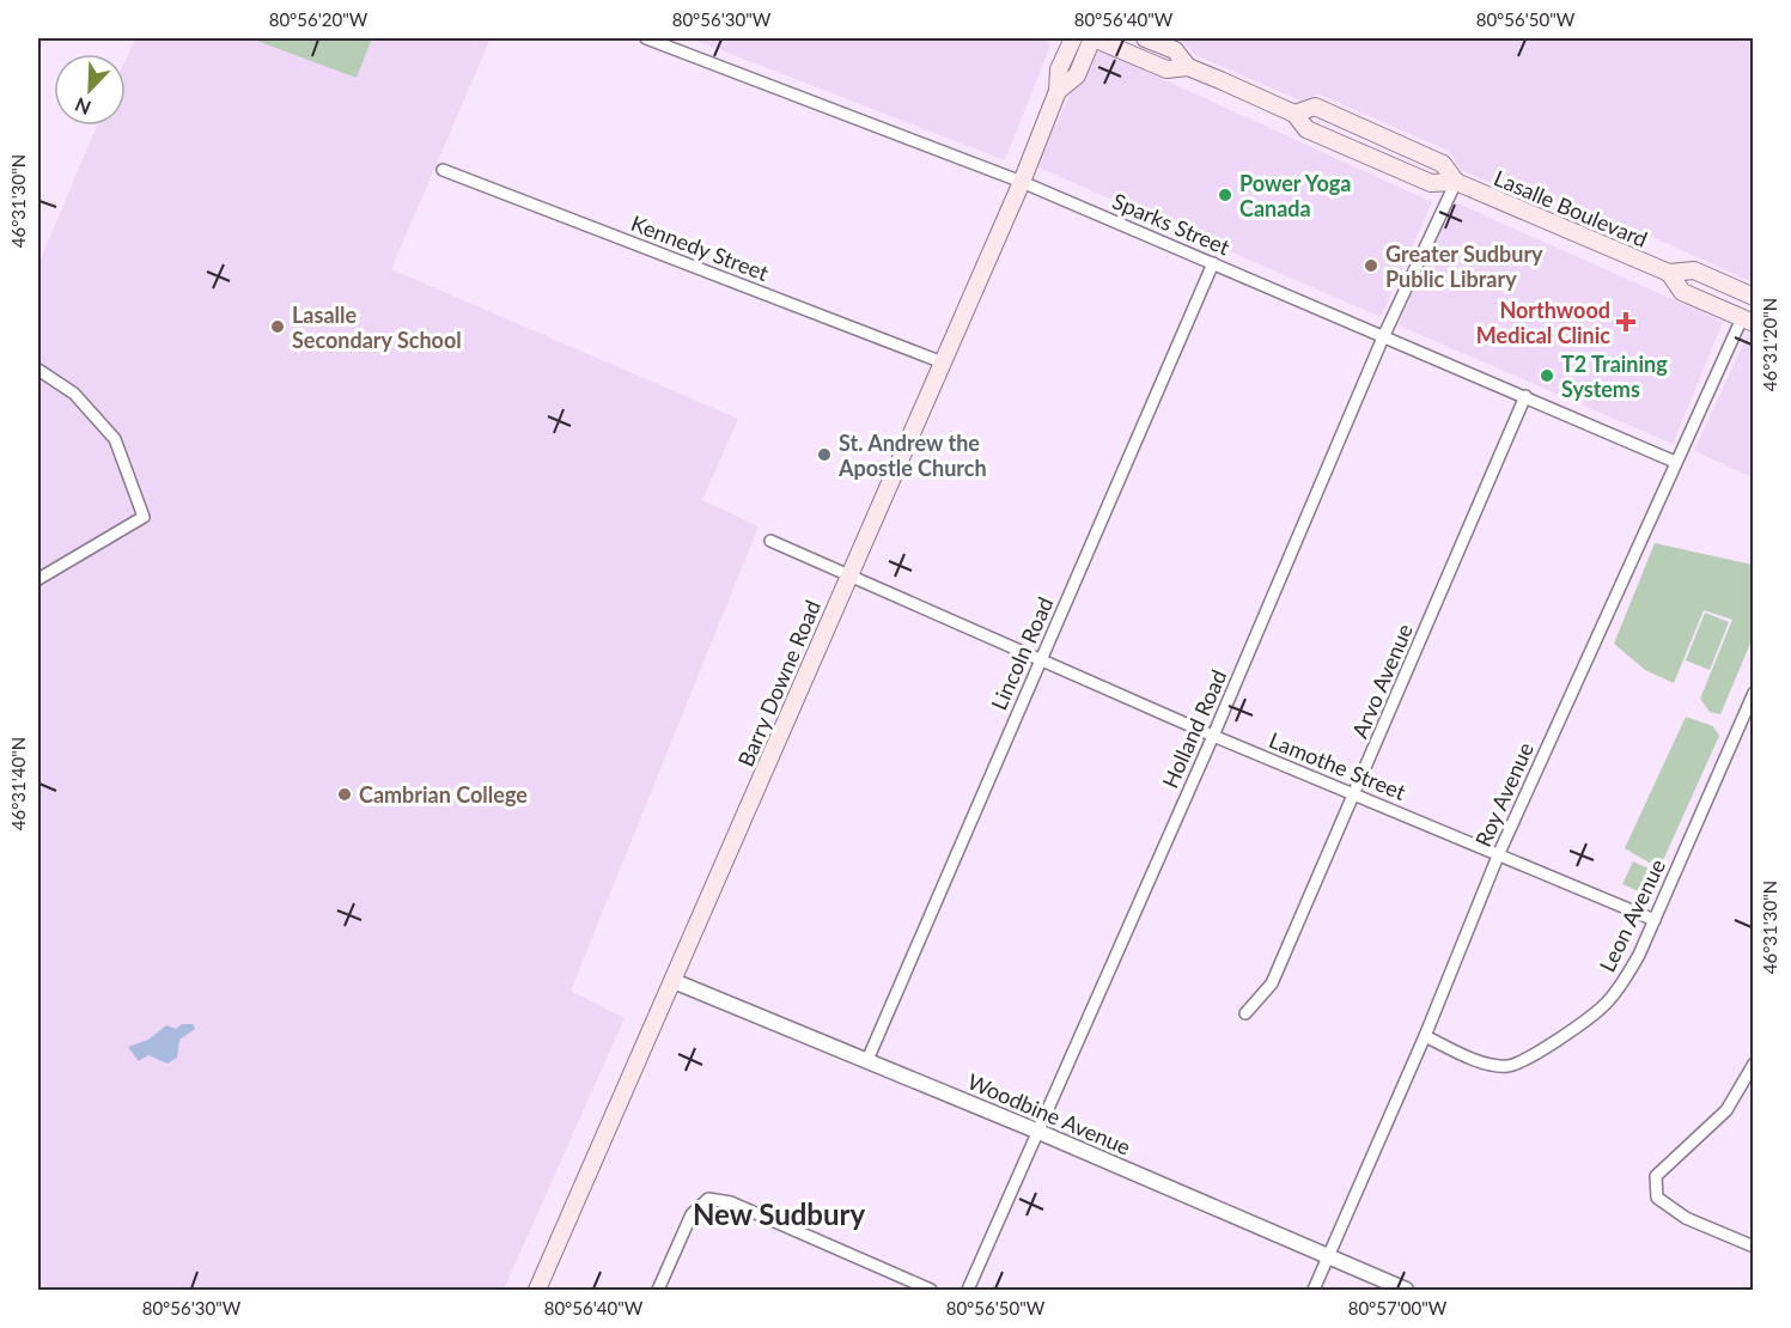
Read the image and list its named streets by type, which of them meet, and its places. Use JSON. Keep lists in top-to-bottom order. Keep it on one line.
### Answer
{"streets":{"main road":["Lasalle Boulevard","Barry Downe Road"],"street":["Sparks Street","Kennedy Street","Lincoln Road","Arvo Avenue","Holland Road","Lamothe Street","Roy Avenue","Leon Avenue","Woodbine Avenue"]},"crossings":[["Lasalle Boulevard","Barry Downe Road"],["Lasalle Boulevard","Holland Road"],["Lasalle Boulevard","Roy Avenue"],["Sparks Street","Lincoln Road"],["Sparks Street","Arvo Avenue"],["Sparks Street","Barry Downe Road"],["Sparks Street","Holland Road"],["Sparks Street","Roy Avenue"],["Kennedy Street","Barry Downe Road"],["Lincoln Road","Lamothe Street"],["Lincoln Road","Woodbine Avenue"],["Arvo Avenue","Lamothe Street"],["Barry Downe Road","Lamothe Street"],["Barry Downe Road","Woodbine Avenue"],["Holland Road","Lamothe Street"],["Holland Road","Woodbine Avenue"],["Lamothe Street","Roy Avenue"],["Lamothe Street","Leon Avenue"],["Roy Avenue","Leon Avenue"],["Roy Avenue","Woodbine Avenue"]],"districts":["New Sudbury"],"places":{"other":["Power Yoga Canada","Greater Sudbury Public Library","Lasalle Secondary School","T2 Training Systems","St. Andrew the Apostle Church","Cambrian College"],"health":["Northwood Medical Clinic"]},"north":"bottom left","coordinates":["80°56'20\"W","80°56'30\"W","80°56'40\"W","80°56'50\"W","46°31'30\"N","46°31'20\"N","46°31'40\"N","80°57'00\"W"]}
